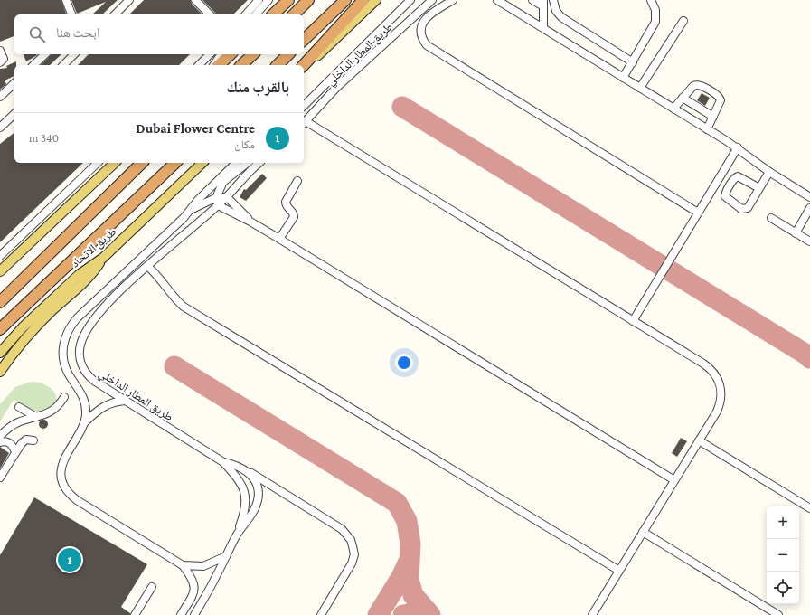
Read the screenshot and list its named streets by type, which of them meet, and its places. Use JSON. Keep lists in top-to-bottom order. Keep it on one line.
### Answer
{"streets":{"highway":["طريق الاتحاد"],"street":["طريق المطار الداخلي"]},"page":{"search":"ابحث هنا","heading":"بالقرب منك","list":[{"mark":"1","name":"Dubai Flower Centre","note":"مكان","value":"340 m"}],"map_buttons":["+","−"],"pins":"1"}}
